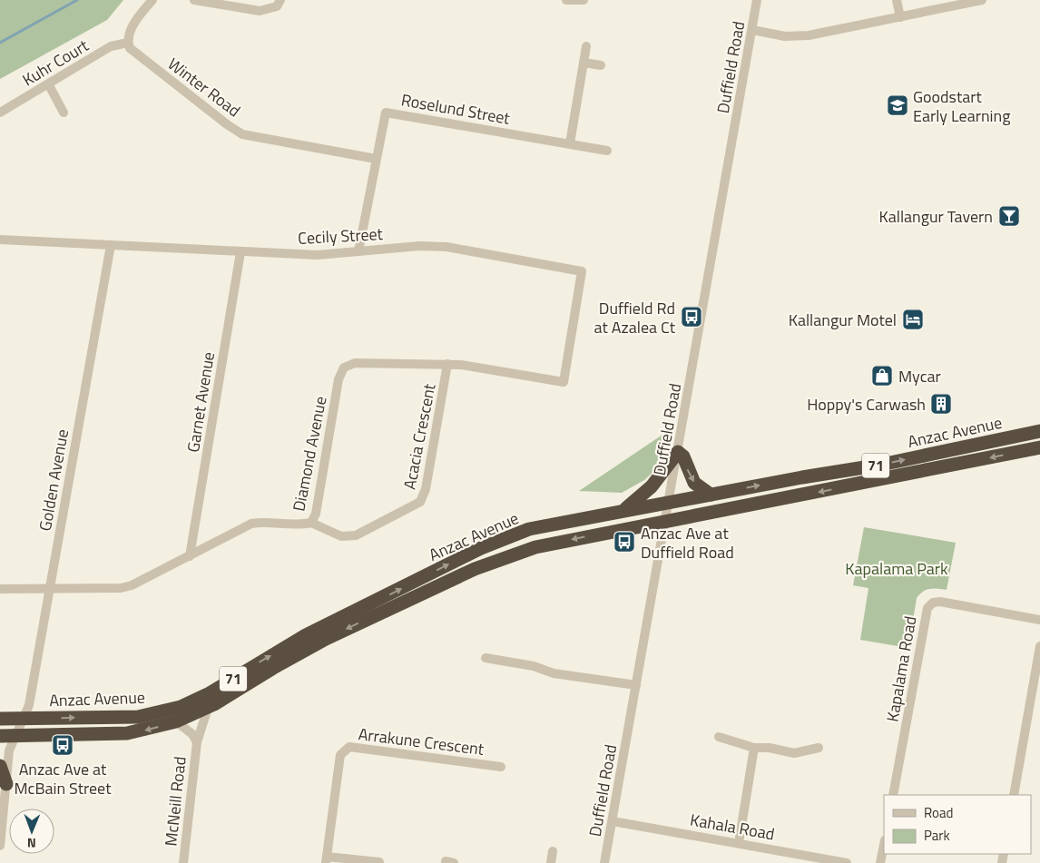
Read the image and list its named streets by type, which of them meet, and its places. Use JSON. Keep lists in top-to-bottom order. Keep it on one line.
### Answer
{"streets":{"highway":["Anzac Avenue","71"],"street":["Kuhr Court","Duffield Road","Winter Road","Roselund Street","Cecily Street","Garnet Avenue","Acacia Crescent","Diamond Avenue","Golden Avenue","Kapalama Road","Arrakune Crescent","McNeill Road","Kahala Road"]},"crossings":[["Kuhr Court","Winter Road"],["Duffield Road","Anzac Avenue"],["Duffield Road","Kahala Road"],["Winter Road","Roselund Street"],["Roselund Street","Cecily Street"],["Cecily Street","Garnet Avenue"],["Cecily Street","Diamond Avenue"],["Cecily Street","Golden Avenue"],["Garnet Avenue","Diamond Avenue"],["Anzac Avenue","Golden Avenue"],["Anzac Avenue","McNeill Road"],["Acacia Crescent","Diamond Avenue"],["Diamond Avenue","Golden Avenue"]],"parks":["Kapalama Park"],"places":{"school or university":["Goodstart Early Learning"],"bar":["Kallangur Tavern"],"bus stop":["Duffield Rd at Azalea Ct","Anzac Ave at Duffield Road","Anzac Ave at McBain Street"],"hotel":["Kallangur Motel"],"shop":["Mycar"],"building":["Hoppy's Carwash"]},"legend":["Road","Park"],"north":"bottom"}
